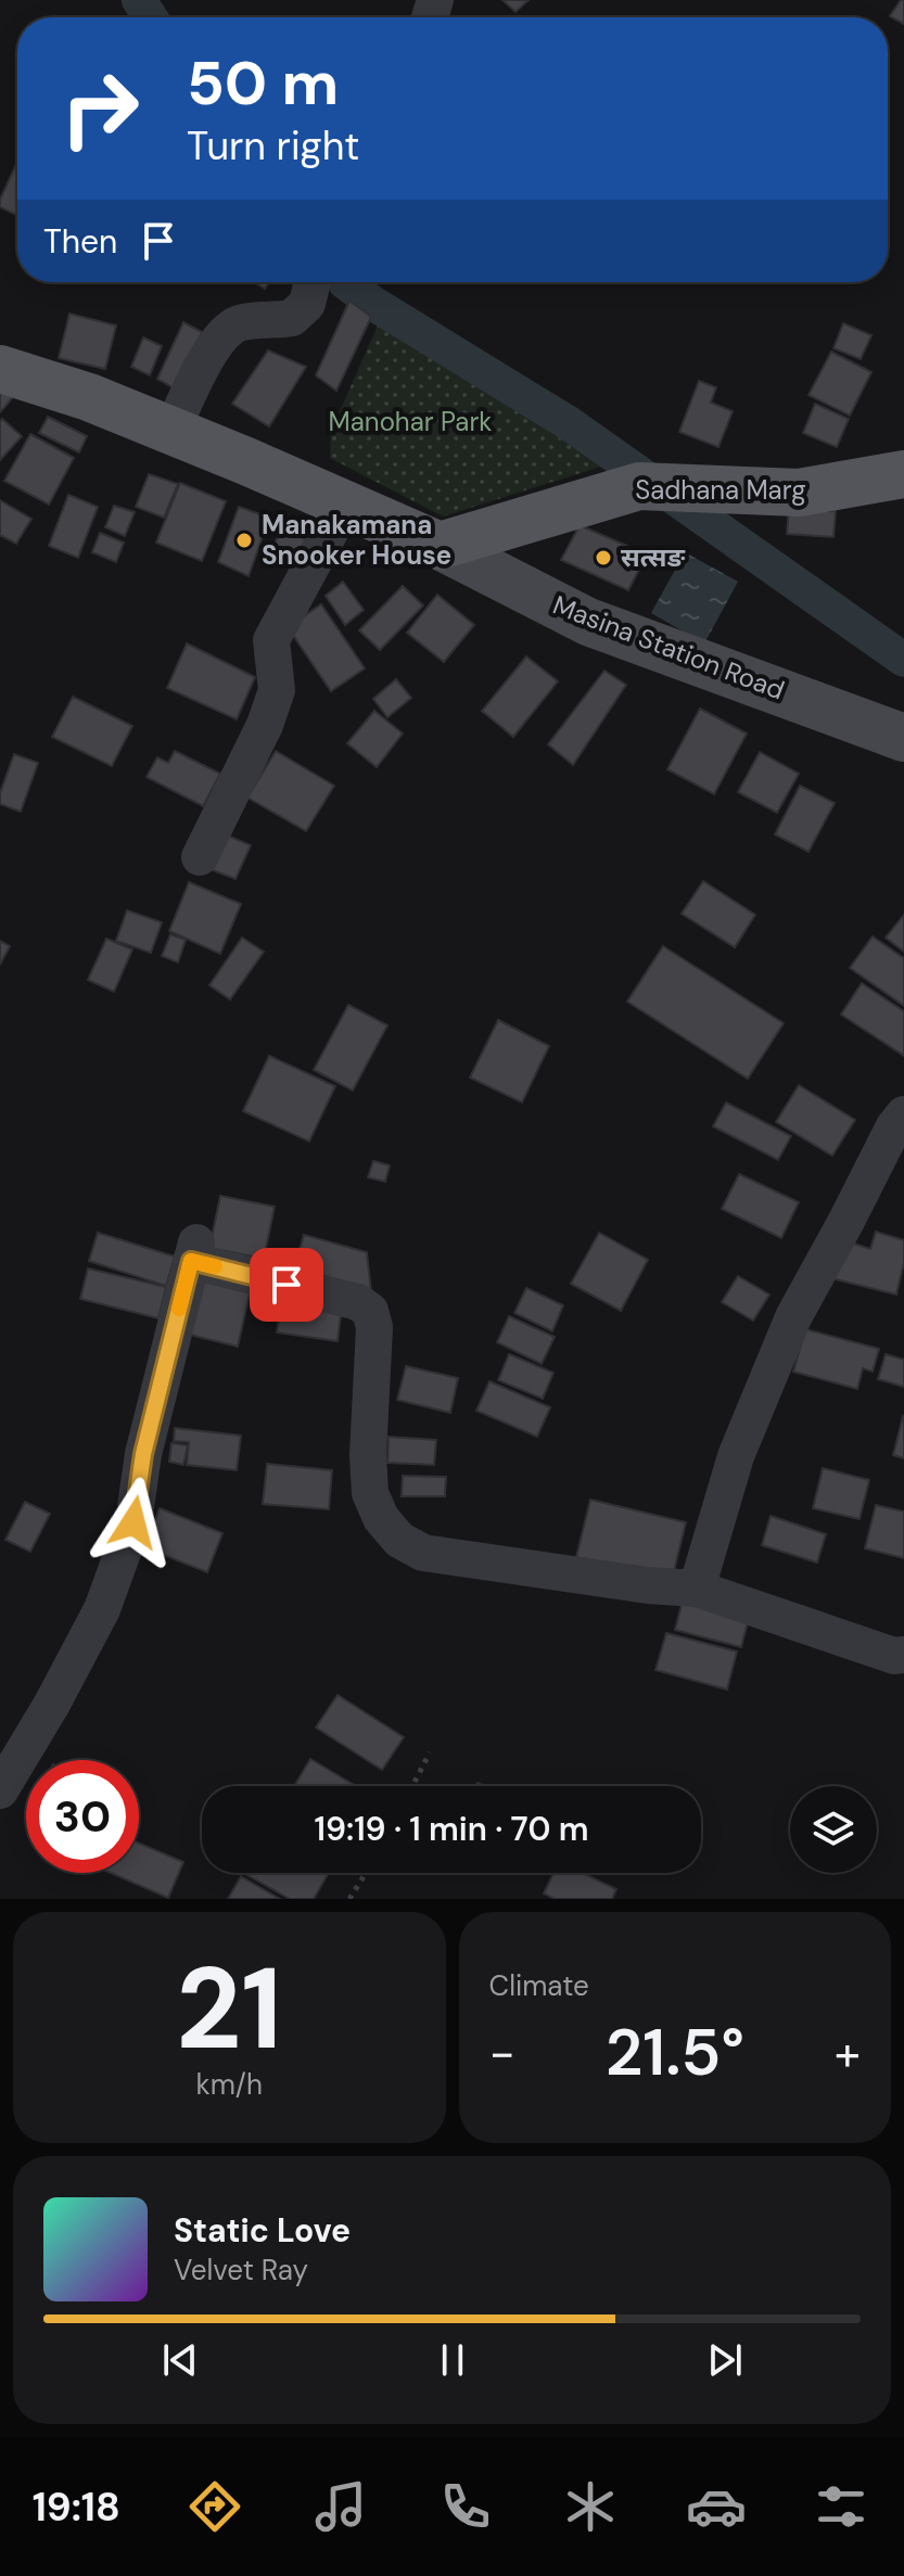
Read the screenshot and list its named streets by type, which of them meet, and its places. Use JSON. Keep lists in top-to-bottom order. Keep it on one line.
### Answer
{"streets":{"main road":["Sadhana Marg"],"street":["Masina Station Road"]},"crossings":[["Sadhana Marg","Masina Station Road"]],"parks":["Manohar Park"],"places":["Manakamana Snooker House","सत्सङ"],"page":{"turn":["50 m","Turn right"],"then":"Then","limit":"30","trip":"19:19 · 1 min · 70 m","tile":[["21","km/h"],"Climate"],"heat":["−","21.5°","+"],"song":["Static Love","Velvet Ray"],"tabs":"19:18"}}
